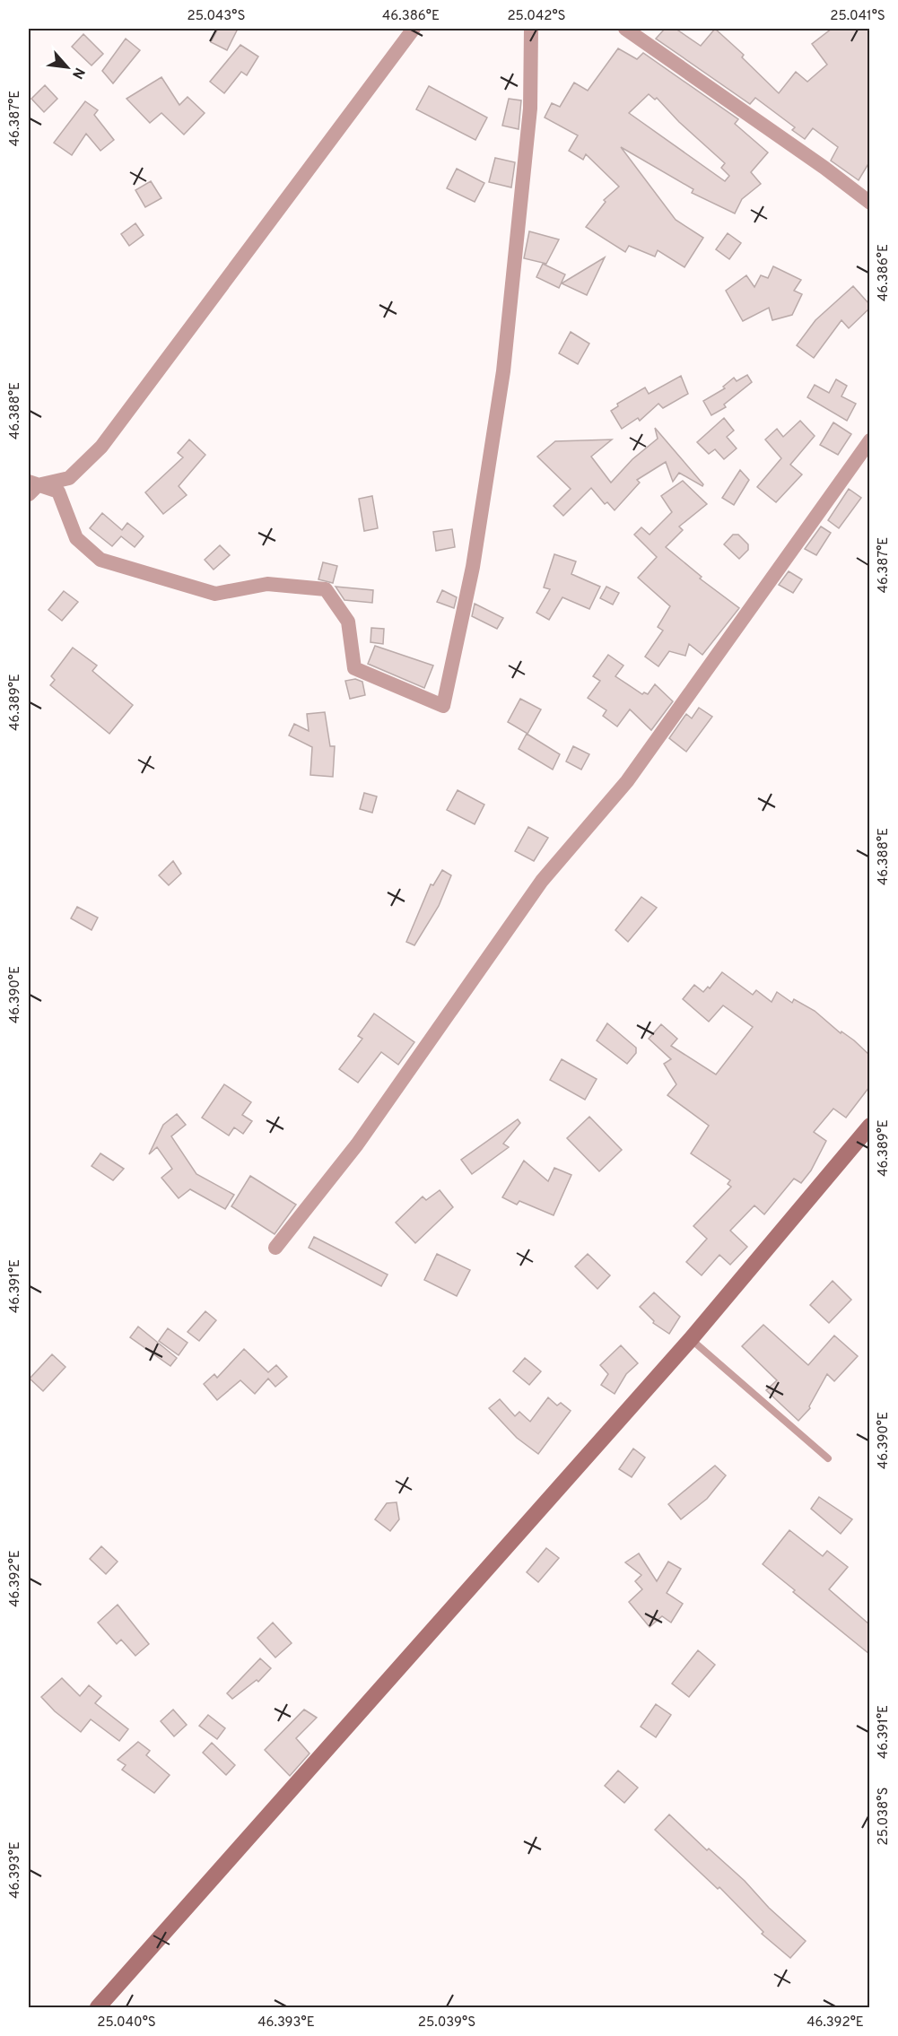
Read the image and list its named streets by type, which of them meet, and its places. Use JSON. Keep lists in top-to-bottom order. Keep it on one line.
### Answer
{"north":"bottom right","coordinates":["25.043°S","46.386°E","25.042°S","25.041°S","46.387°E","46.388°E","46.389°E","46.390°E","46.391°E","46.392°E","25.038°S","46.393°E","25.040°S","25.039°S"]}
